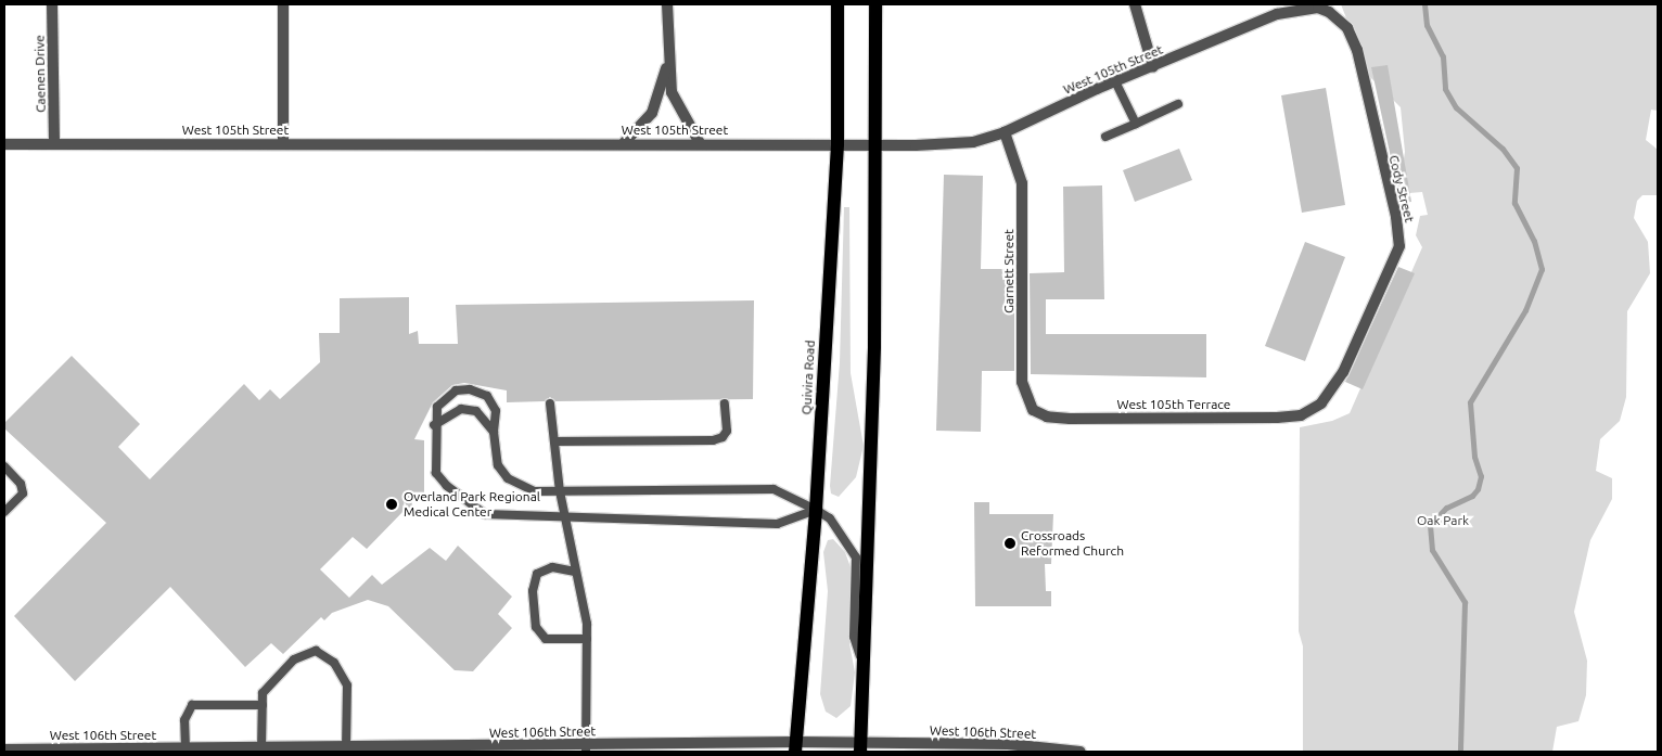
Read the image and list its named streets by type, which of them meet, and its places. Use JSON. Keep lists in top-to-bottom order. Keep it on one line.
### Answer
{"streets":{"main road":["Quivira Road"],"street":["West 105th Street","Caenen Drive","Cody Street","Garnett Street","West 105th Terrace","West 106th Street"]},"crossings":[["West 105th Street","Caenen Drive"],["West 105th Street","Cody Street"],["West 105th Street","Garnett Street"],["West 105th Street","Quivira Road"],["Cody Street","West 105th Terrace"],["Garnett Street","West 105th Terrace"],["Quivira Road","West 106th Street"]],"parks":["Oak Park"],"places":["Overland Park Regional Medical Center","Crossroads Reformed Church"]}
